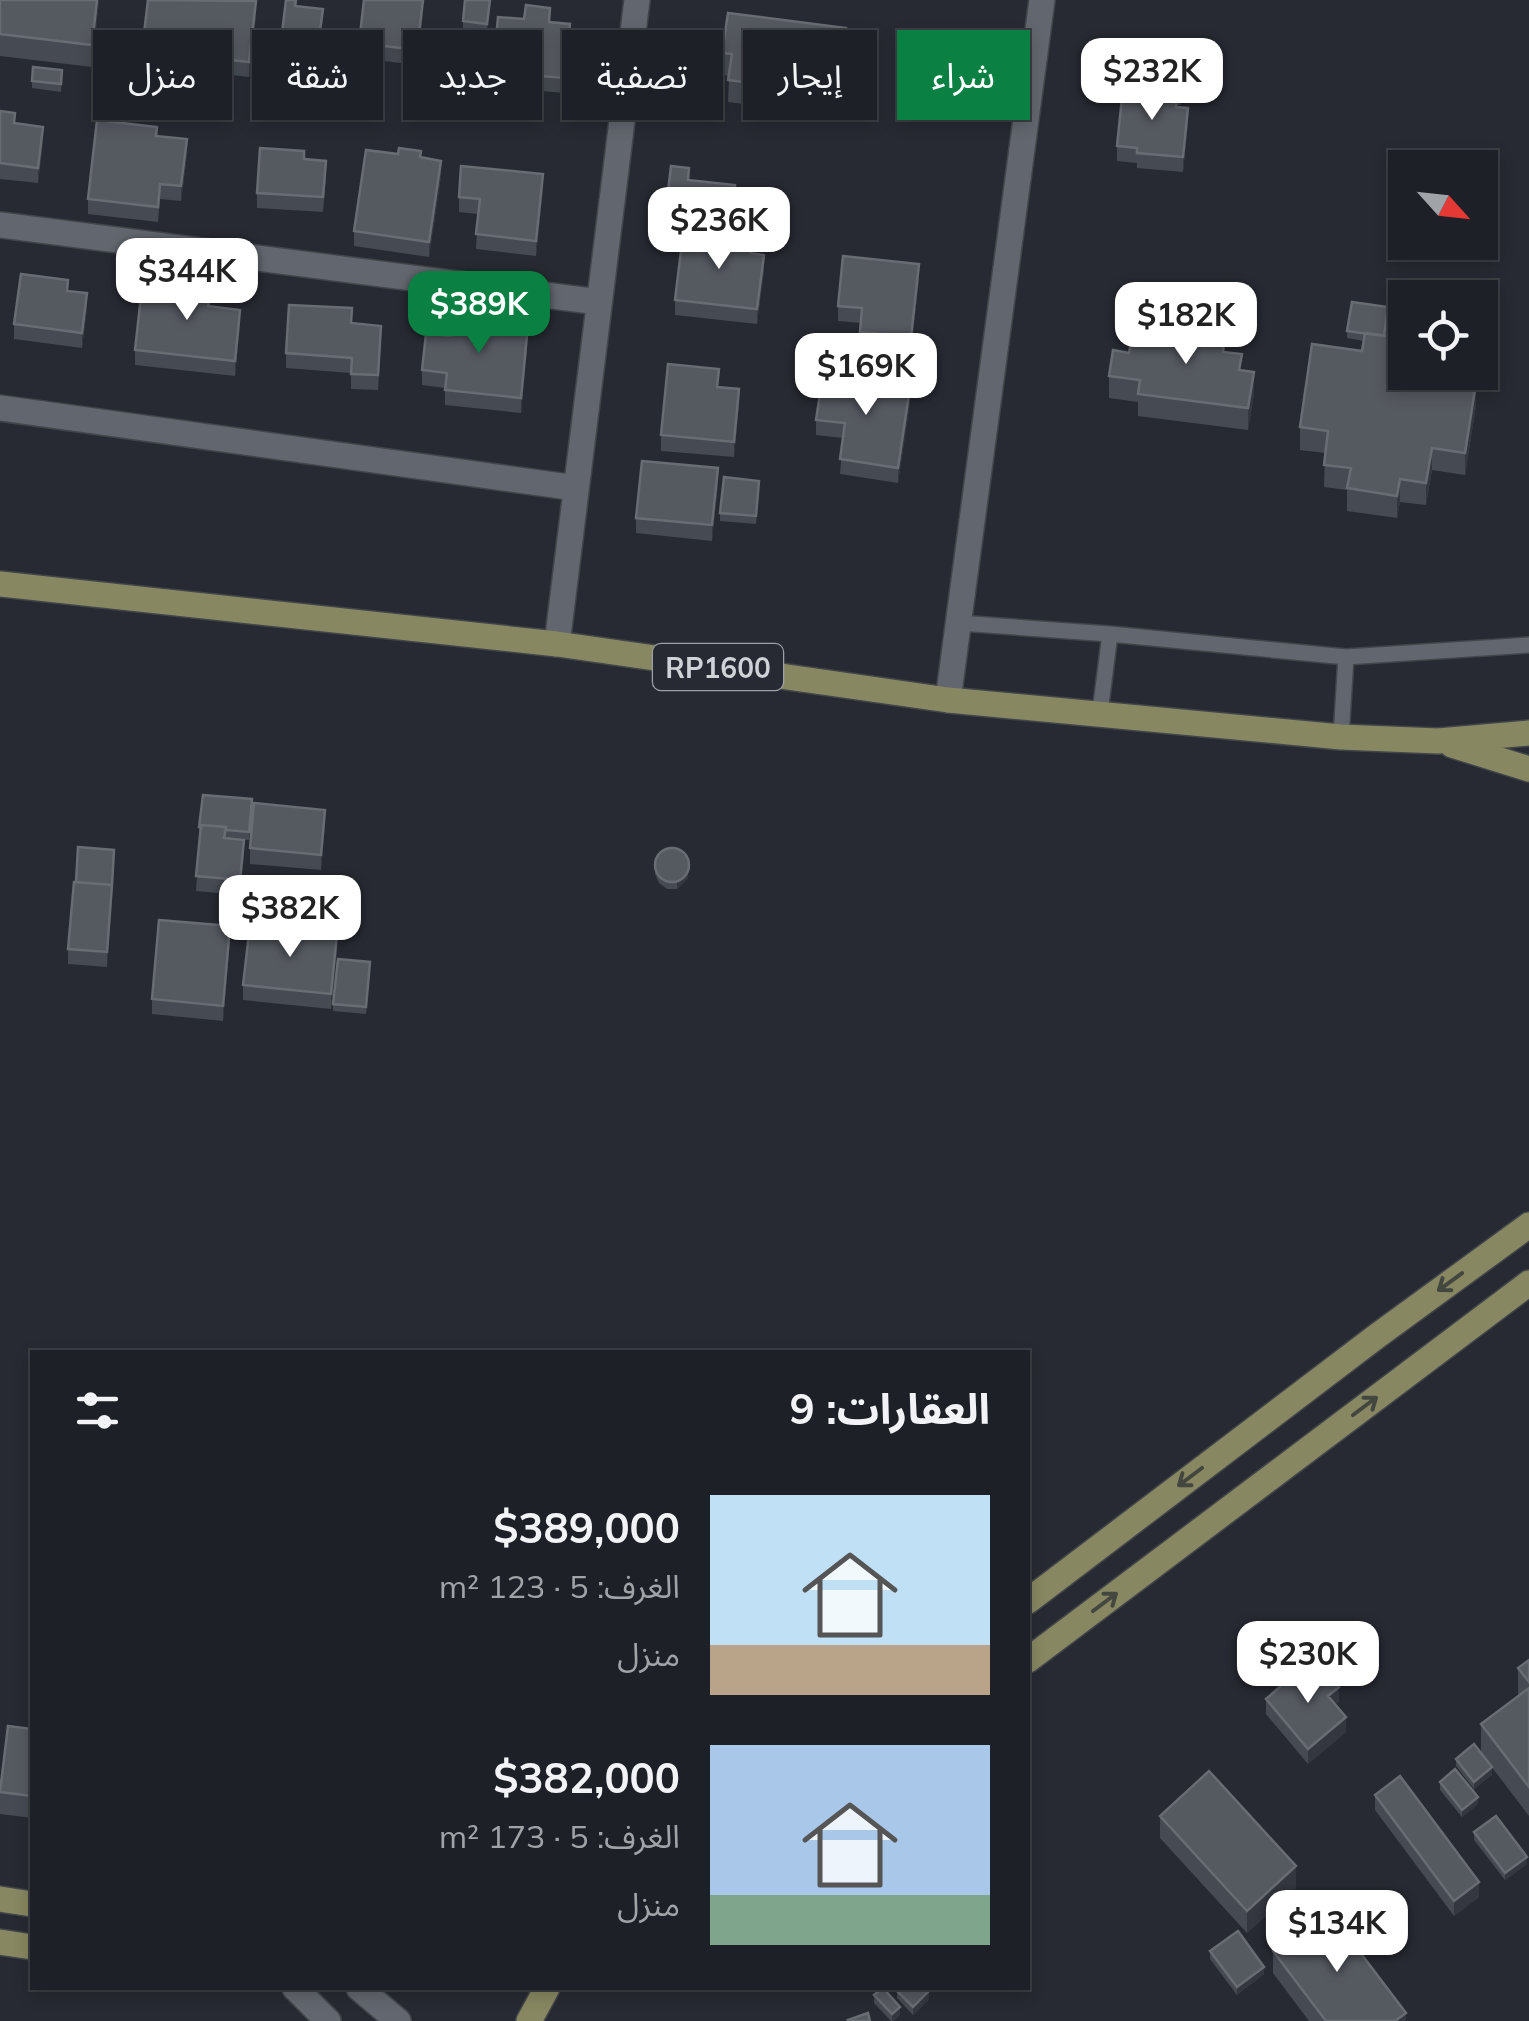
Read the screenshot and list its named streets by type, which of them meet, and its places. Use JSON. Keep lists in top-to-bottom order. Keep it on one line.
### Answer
{"streets":{"main road":["RP1600"]},"north":"bottom right","page":{"chip":["شراء","إيجار","تصفية","جديد","شقة","منزل"],"price":["$232K","$236K","$344K","$389K","$182K","$169K","$382K","$230K","$134K"],"heading":"العقارات: 9","list":[{"name":"$389,000","note":"الغرف: 5 · 123 m² · منزل"},{"name":"$382,000","note":"الغرف: 5 · 173 m² · منزل"}]}}
